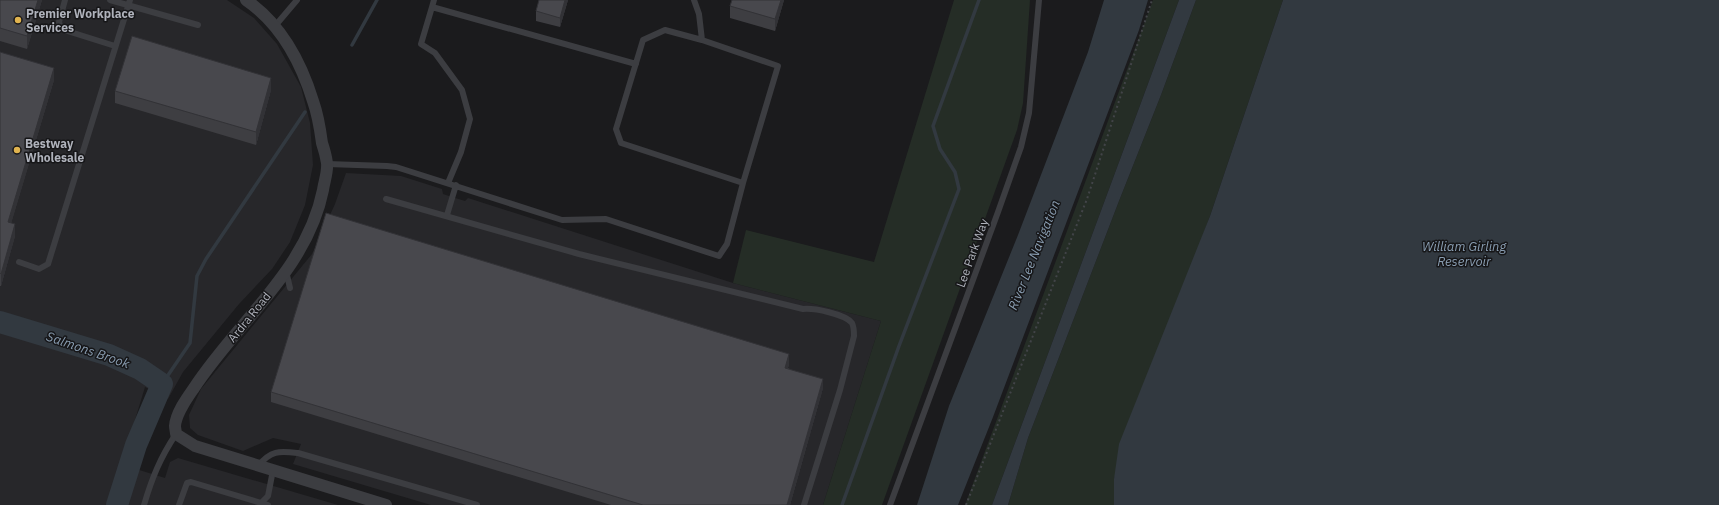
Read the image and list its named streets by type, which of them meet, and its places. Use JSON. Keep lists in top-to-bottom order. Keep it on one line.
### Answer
{"streets":{"street":["Ardra Road"],"lane":["Lee Park Way"]},"water":["William Girling Reservoir","River Lee Navigation","Salmons Brook"],"places":["Premier Workplace Services","Bestway Wholesale"]}
